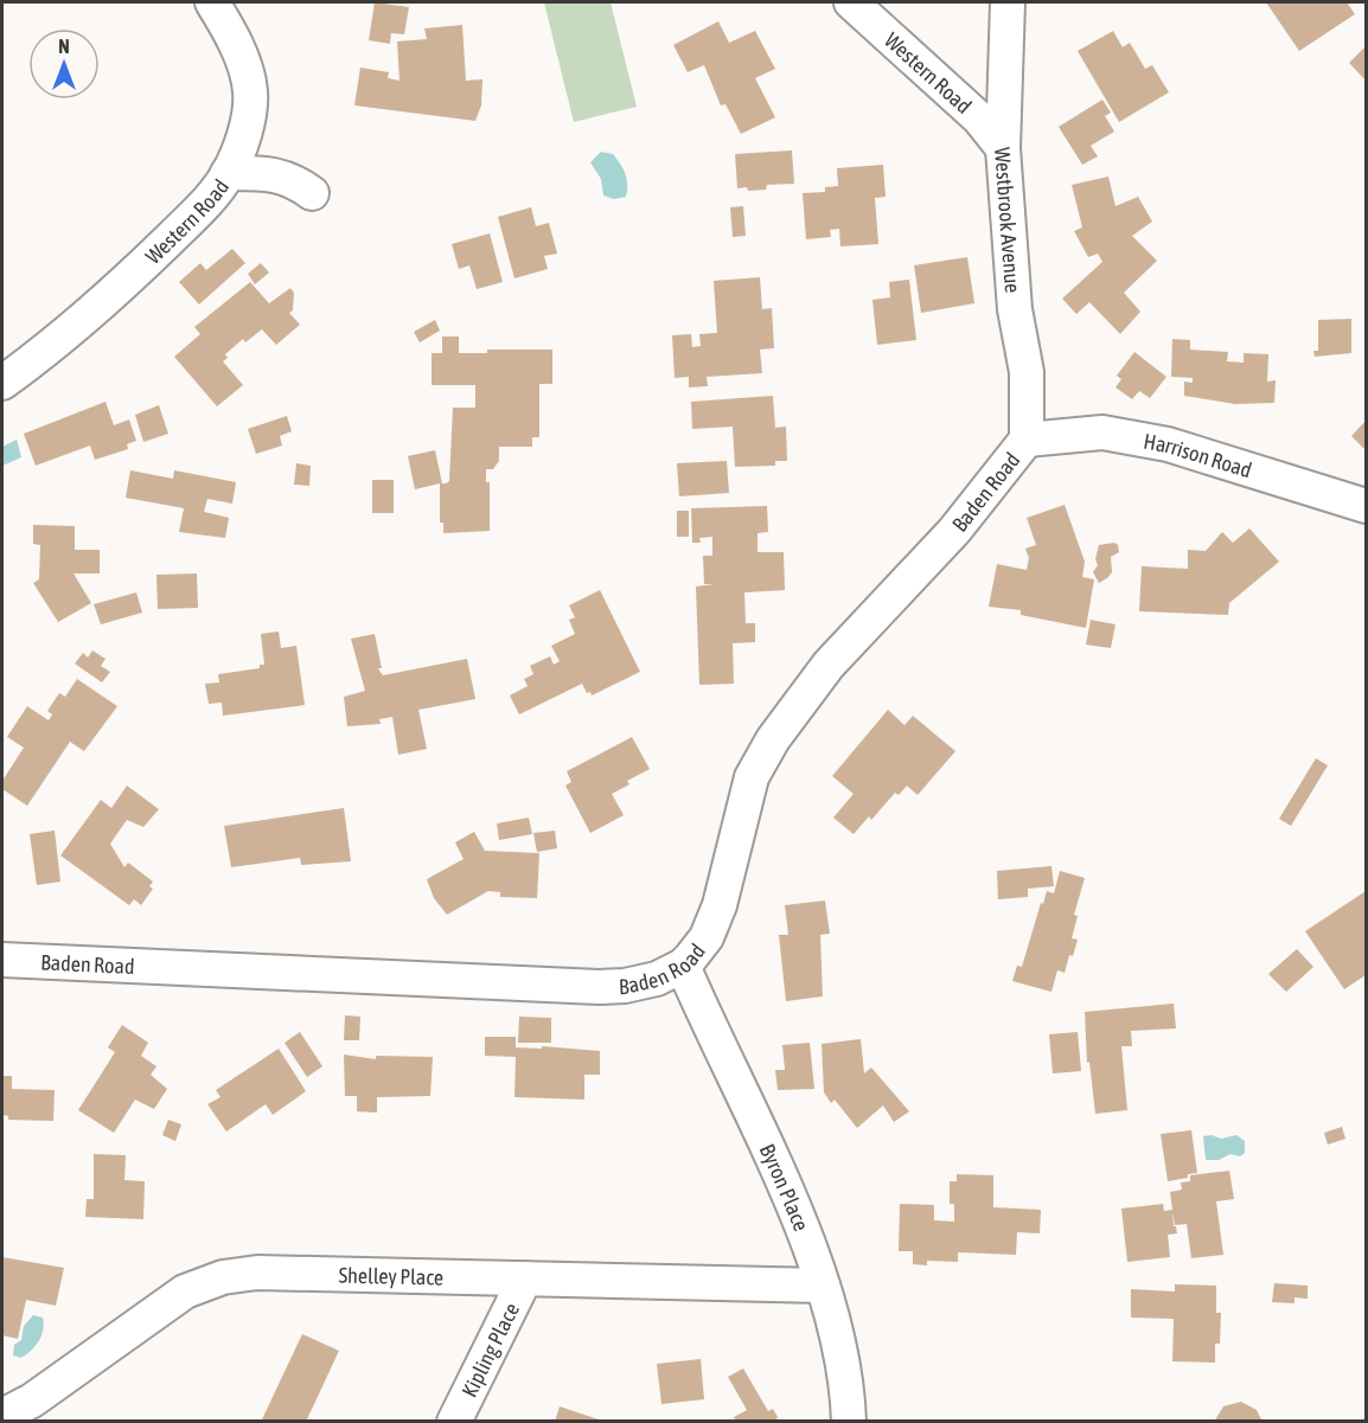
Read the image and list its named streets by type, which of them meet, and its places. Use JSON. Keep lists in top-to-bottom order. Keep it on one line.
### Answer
{"streets":{"street":["Western Road","Westbrook Avenue","Harrison Road","Baden Road","Byron Place","Shelley Place","Kipling Place"]},"crossings":[["Western Road","Westbrook Avenue"],["Westbrook Avenue","Harrison Road"],["Westbrook Avenue","Baden Road"],["Harrison Road","Baden Road"],["Baden Road","Byron Place"],["Byron Place","Shelley Place"],["Shelley Place","Kipling Place"]],"north":"top"}
